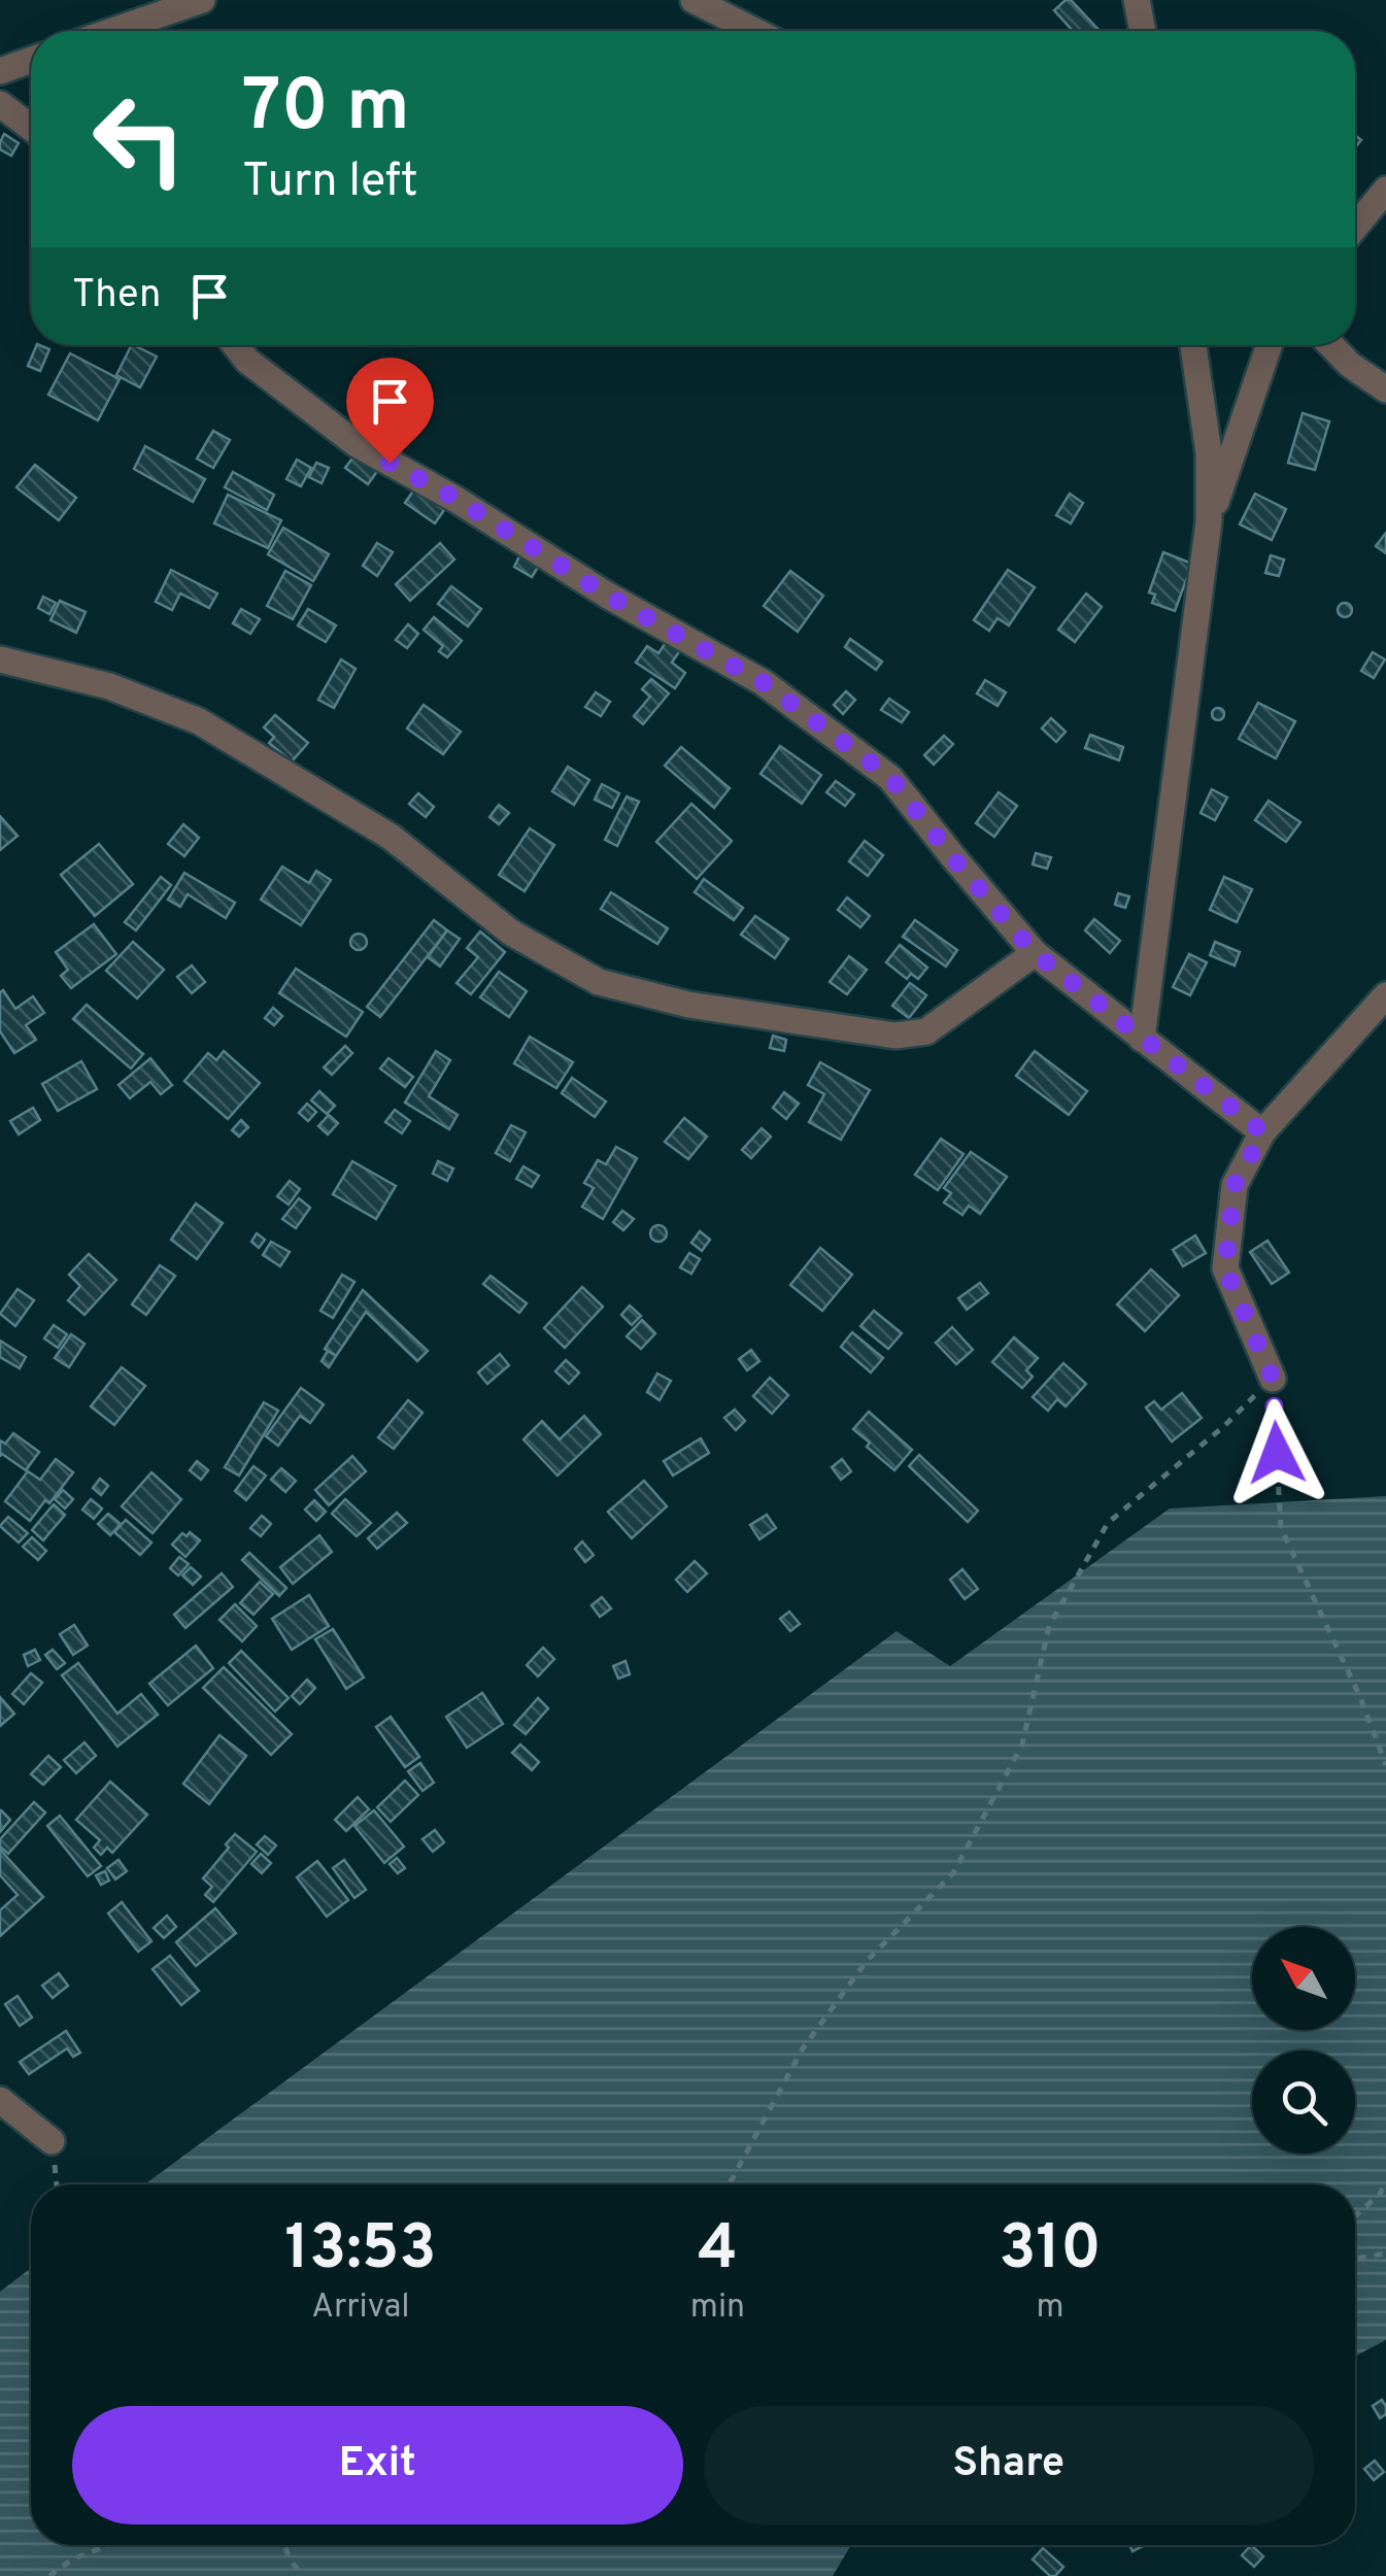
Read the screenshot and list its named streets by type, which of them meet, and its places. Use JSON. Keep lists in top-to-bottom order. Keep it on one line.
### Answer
{"north":"top left","page":{"turn":["70 m","Turn left"],"then":"Then","eta":["13:53","Arrival","4","min","310","m"],"buttons":["Exit","Share"]}}
